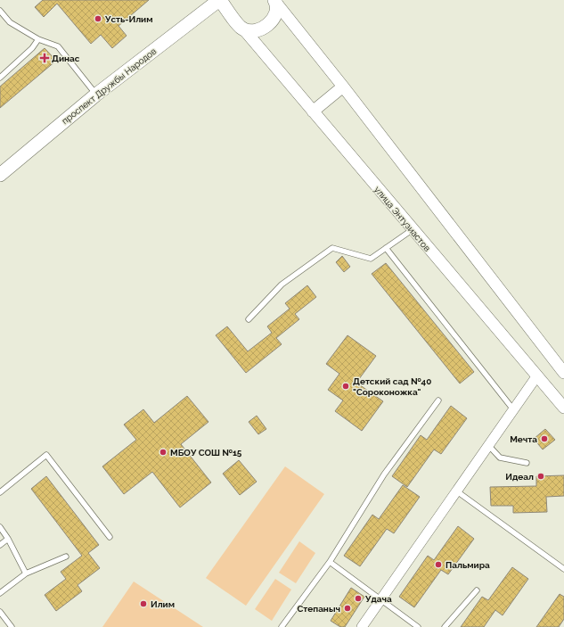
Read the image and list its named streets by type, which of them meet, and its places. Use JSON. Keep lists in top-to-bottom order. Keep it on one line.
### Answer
{"streets":{"main road":["проспект Дружбы Народов"],"street":["улица Энтузиастов"]},"places":{"other":["Усть-Илим","Детский сад №40 \"Сороконожка\"","Мечта","МБОУ СОШ №15","Идеал","Пальмира","Удача","Илим","Степаныч"],"health":["Динас"]}}
